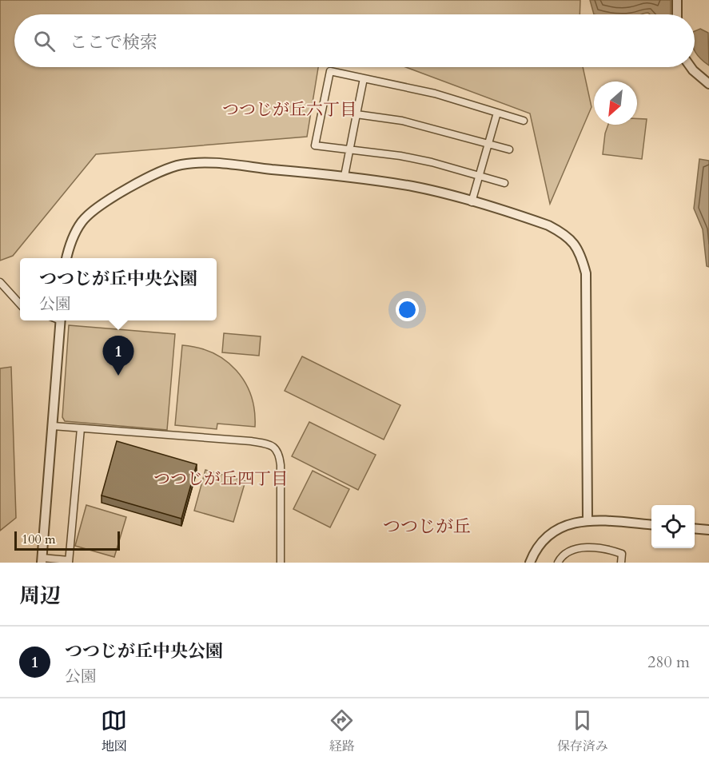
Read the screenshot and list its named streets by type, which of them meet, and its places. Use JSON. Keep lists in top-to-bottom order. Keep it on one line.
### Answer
{"districts":["つつじが丘六丁目","つつじが丘四丁目","つつじが丘"],"scale_bar":"100 m","north":"bottom left","page":{"search":"ここで検索","popup":["つつじが丘中央公園","公園"],"pins":"1","scale":"100 m","heading":"周辺","list":[{"mark":"1","name":"つつじが丘中央公園","note":"公園","value":"280 m"}],"nav":["地図","経路","保存済み"]}}
